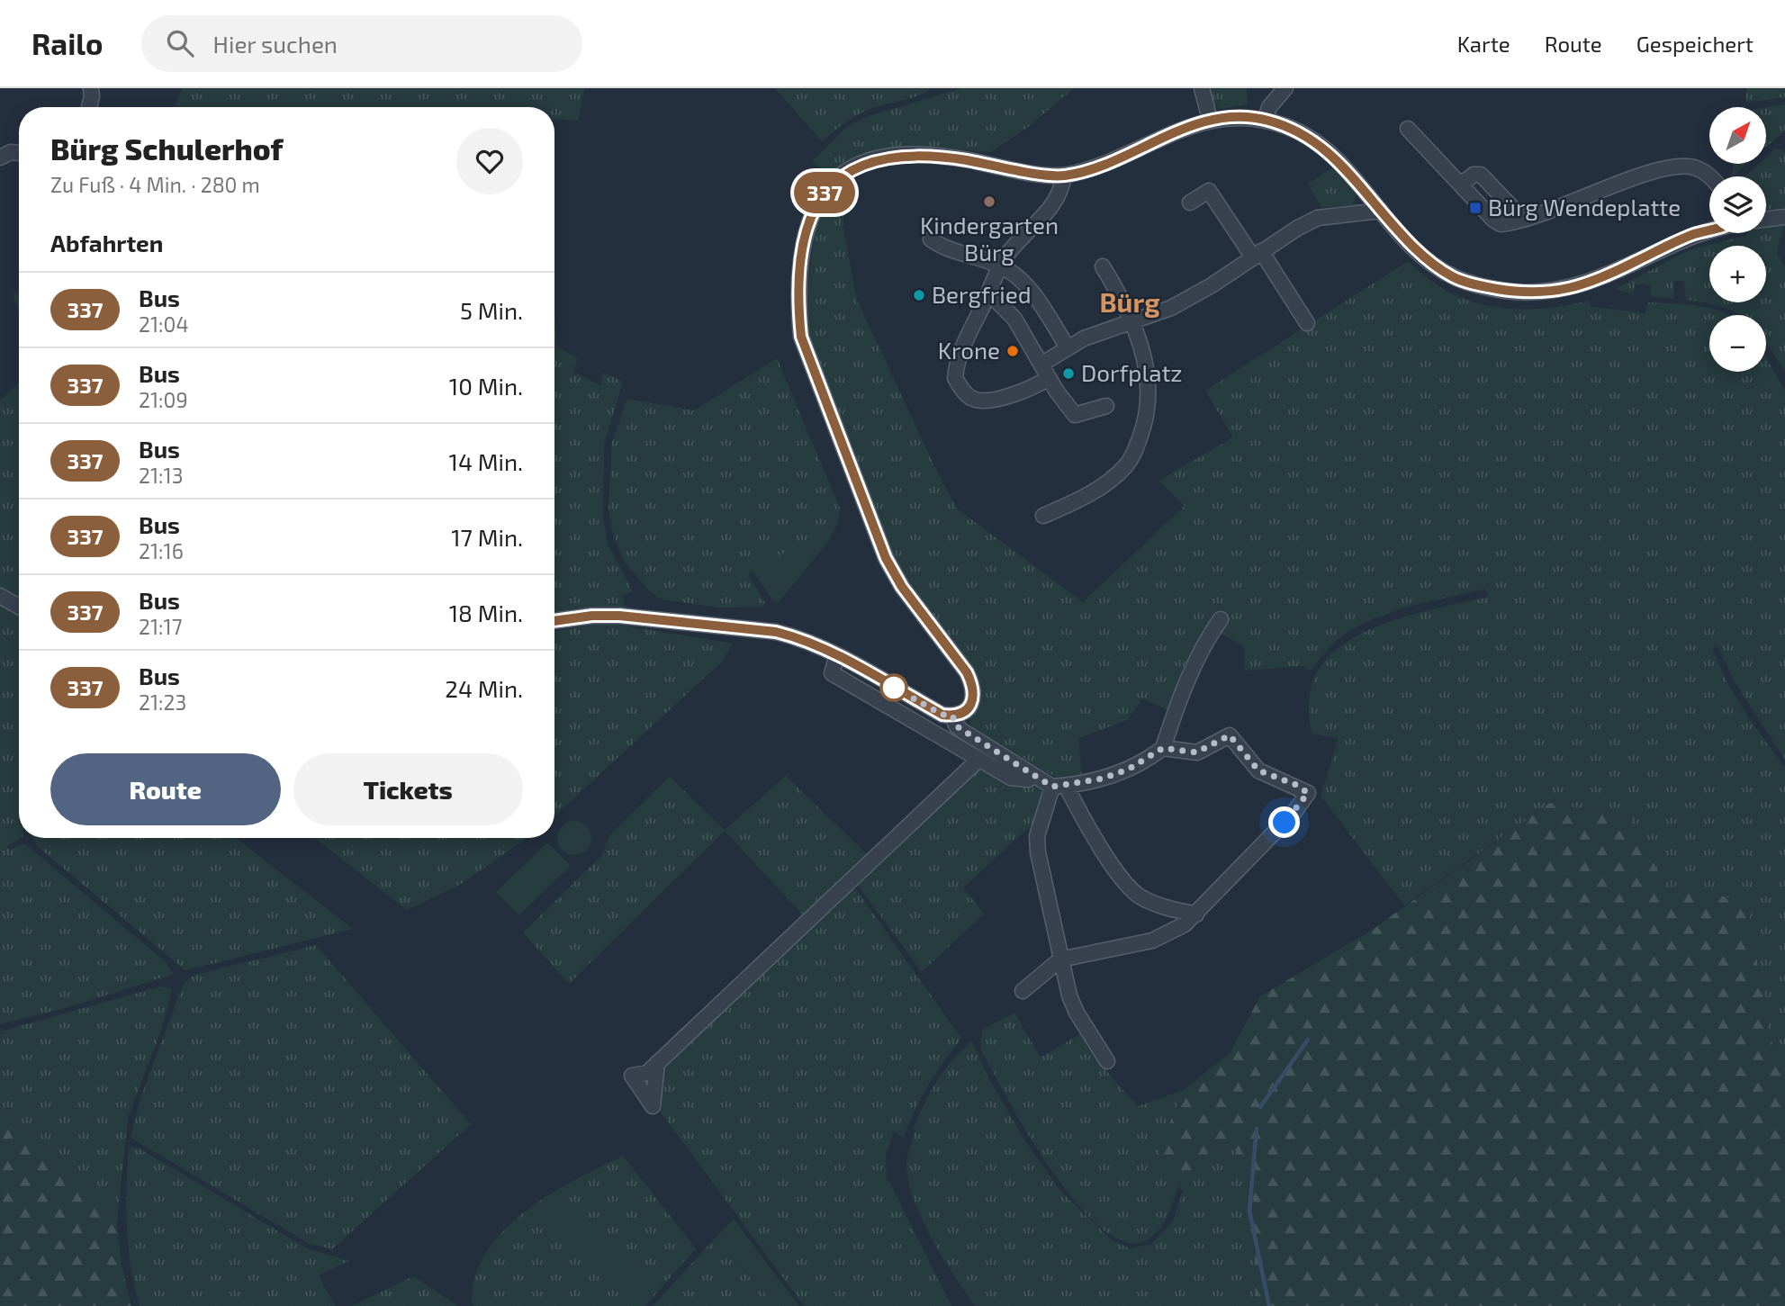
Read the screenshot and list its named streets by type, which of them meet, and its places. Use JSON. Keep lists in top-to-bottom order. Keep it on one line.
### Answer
{"districts":["Bürg"],"places":{"other":["Kindergarten Bürg","Bergfried","Krone","Dorfplatz"],"transit":["Bürg Wendeplatte"]},"lines":["bus line 337"],"north":"top right","page":{"header":"Railo","search":"Hier suchen","nav":["Karte","Route","Gespeichert"],"on_map":"337","map_buttons":["+","−"],"heading":[["Bürg Schulerhof","Zu Fuß · 4 Min. · 280 m"],"Abfahrten"],"list":[{"mark":"337","name":"Bus","note":"21:04","value":"5 Min."},{"mark":"337","name":"Bus","note":"21:09","value":"10 Min."},{"mark":"337","name":"Bus","note":"21:13","value":"14 Min."},{"mark":"337","name":"Bus","note":"21:16","value":"17 Min."},{"mark":"337","name":"Bus","note":"21:17","value":"18 Min."},{"mark":"337","name":"Bus","note":"21:23","value":"24 Min."}],"buttons":["Route","Tickets"]}}
